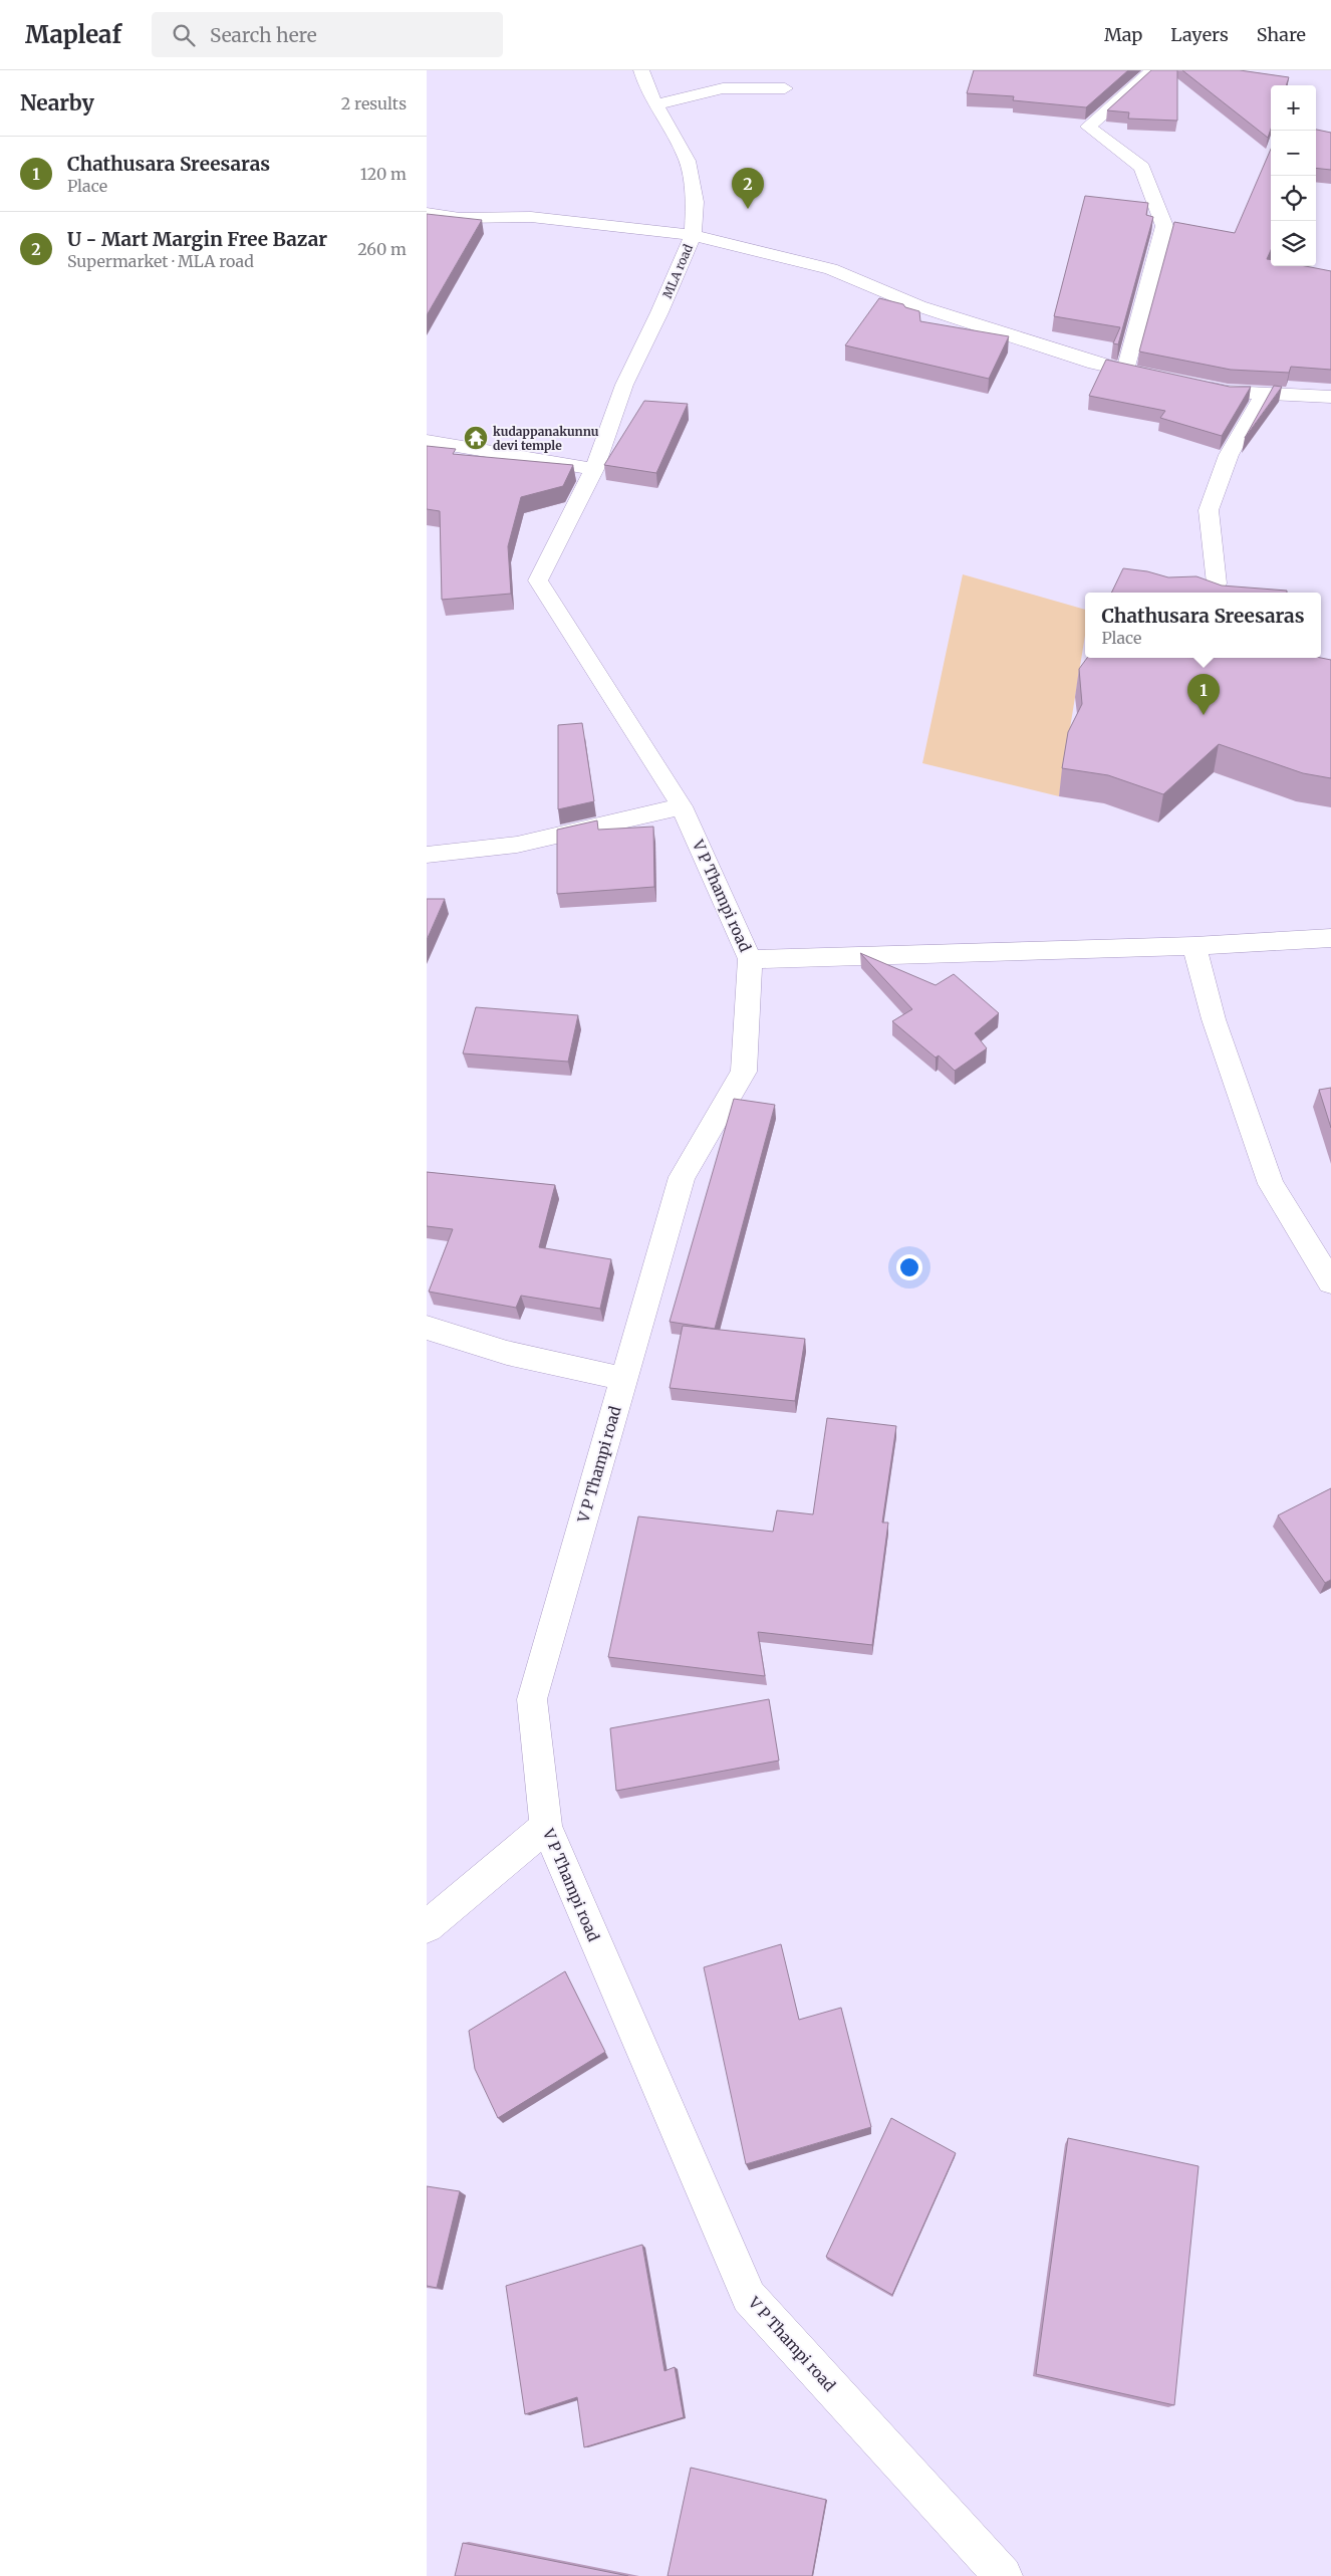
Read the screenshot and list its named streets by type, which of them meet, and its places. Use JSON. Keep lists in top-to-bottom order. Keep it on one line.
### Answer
{"streets":{"street":["MLA road","V P Thampi road"]},"crossings":[["MLA road","V P Thampi road"]],"places":{"temple":["kudappanakunnu devi temple"]},"page":{"header":"Mapleaf","search":"Search here","nav":["Map","Layers","Share"],"heading":["Nearby","2 results"],"map_buttons":["+","−"],"list":[{"mark":"1","name":"Chathusara Sreesaras","note":"Place","value":"120 m"},{"mark":"2","name":"U - Mart Margin Free Bazar","note":"Supermarket · MLA road","value":"260 m"}],"pins":["2","1"],"popup":["Chathusara Sreesaras","Place"]}}
